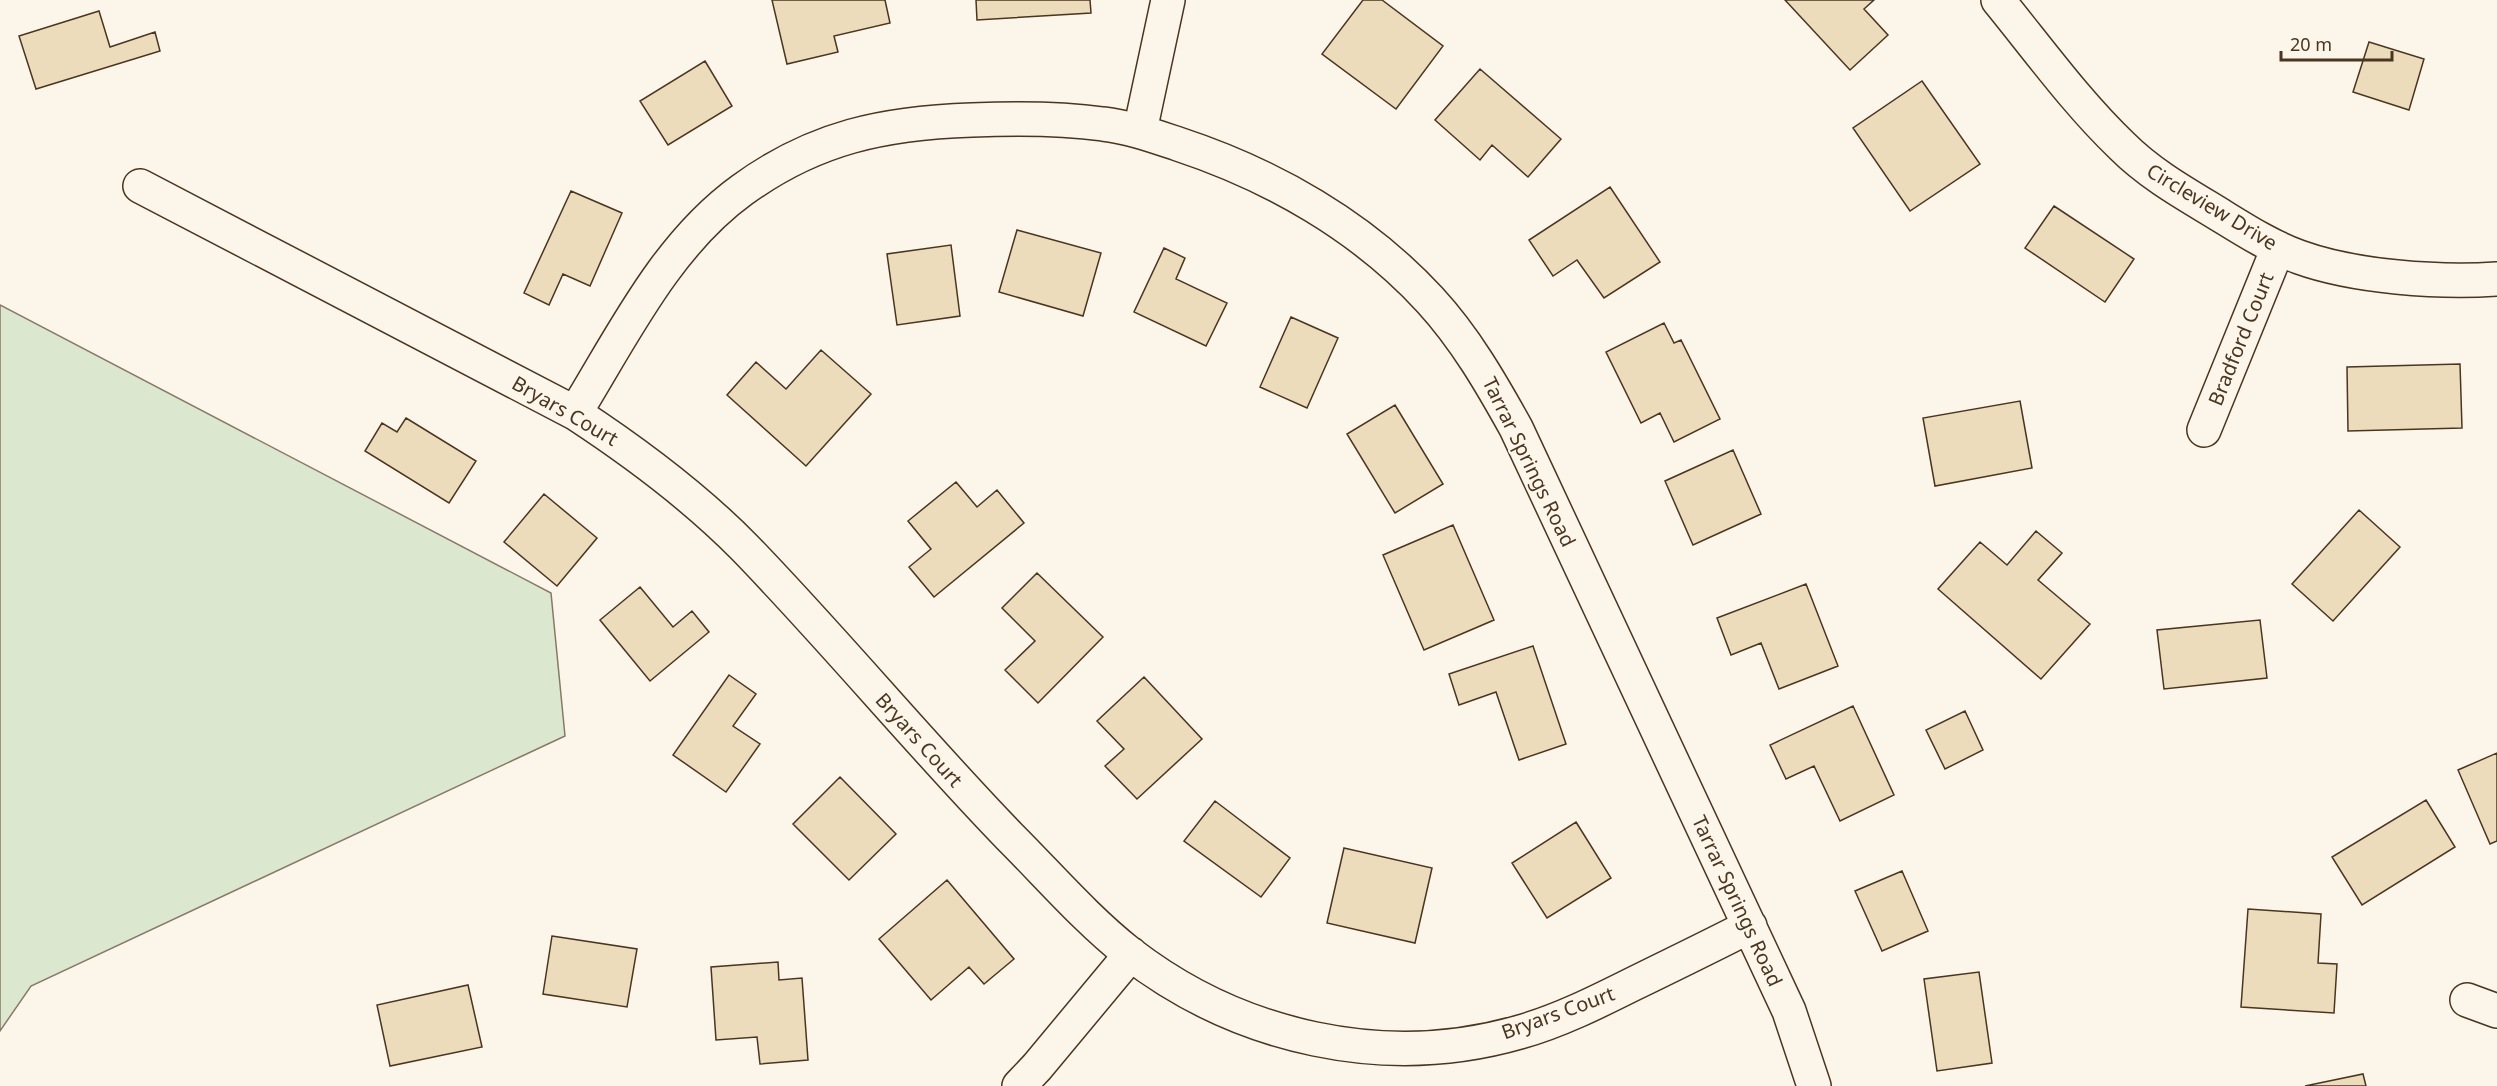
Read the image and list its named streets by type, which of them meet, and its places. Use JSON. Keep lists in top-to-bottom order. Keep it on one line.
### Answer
{"streets":{"street":["Circleview Drive","Bradford Court","Bryars Court","Tarrar Springs Road"]},"crossings":[["Circleview Drive","Bradford Court"],["Bryars Court","Tarrar Springs Road"]],"scale_bar":"20 m"}
